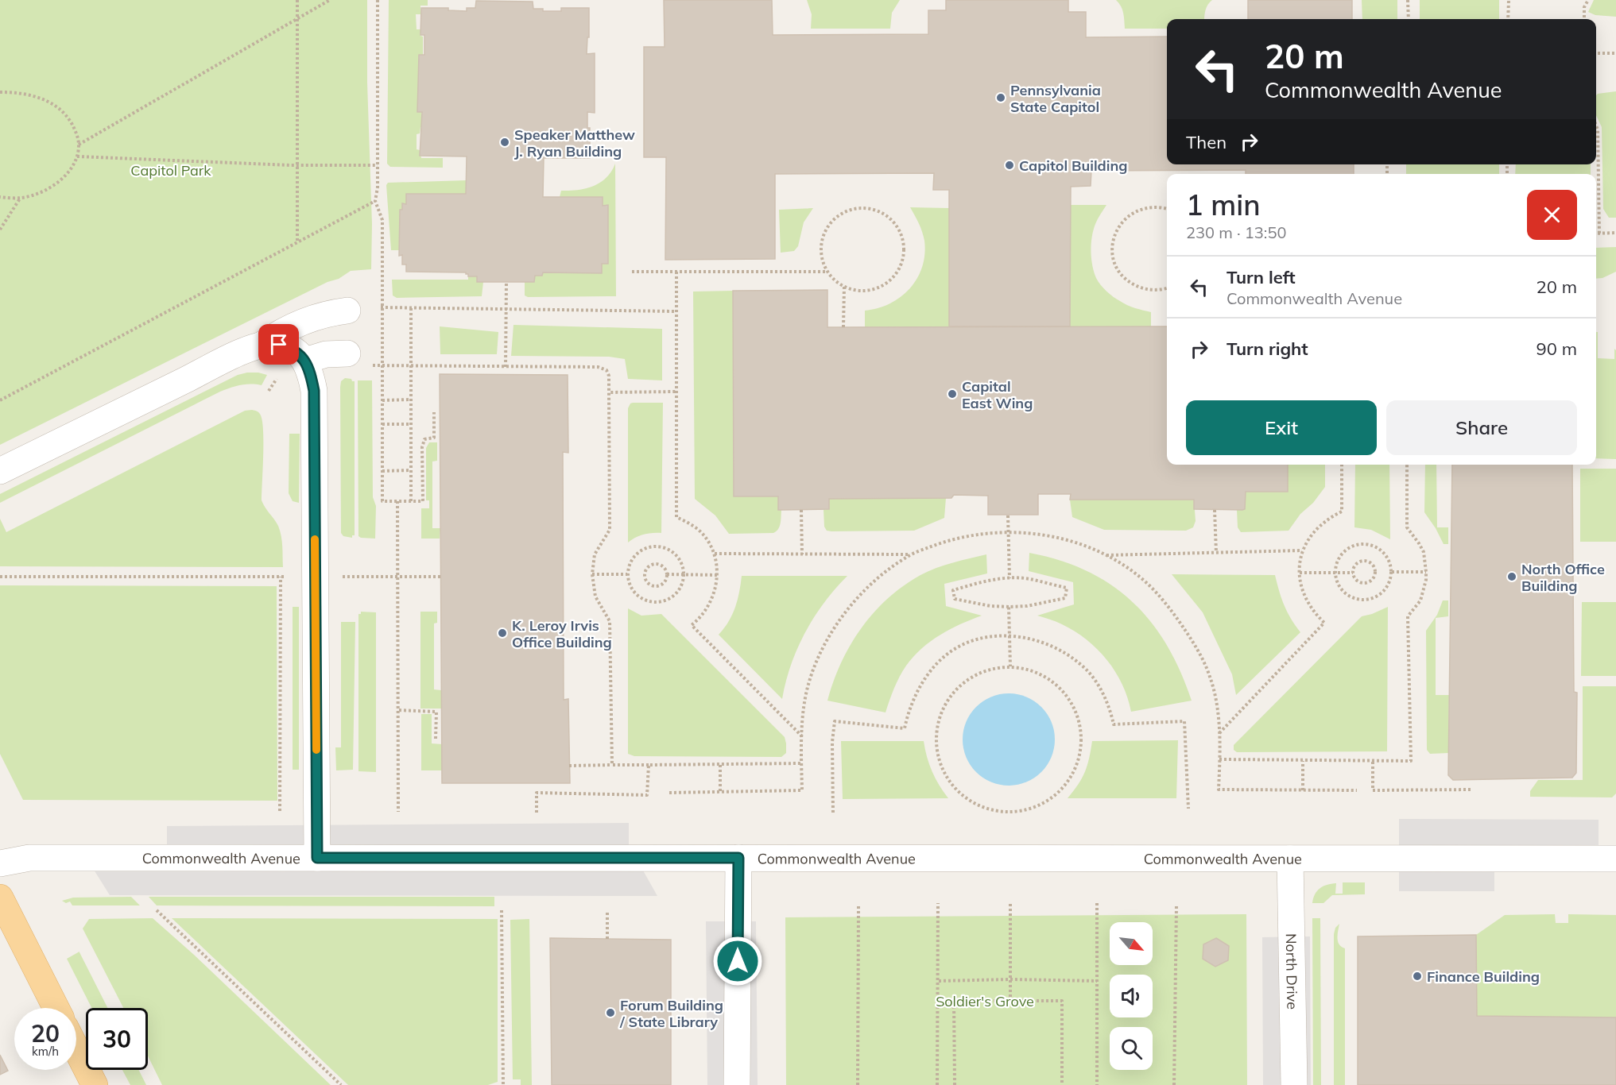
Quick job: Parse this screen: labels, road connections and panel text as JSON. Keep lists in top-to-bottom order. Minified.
{"streets":{"street":["Commonwealth Avenue","North Drive"]},"crossings":[["Commonwealth Avenue","North Drive"]],"parks":["Capitol Park","Soldier's Grove"],"places":["Pennsylvania State Capitol","Speaker Matthew J. Ryan Building","Capitol Building","Capital East Wing","North Office Building","K. Leroy Irvis Office Building","Finance Building","Forum Building / State Library"],"north":"bottom right","page":{"turn":["20 m","Commonwealth Avenue"],"then":"Then","heading":["1 min","230 m · 13:50"],"list":[{"name":"Turn left","note":"Commonwealth Avenue","value":"20 m"},{"name":"Turn right","value":"90 m"}],"buttons":["Exit","Share"],"speed":"20 km/h","limit":"30"}}
